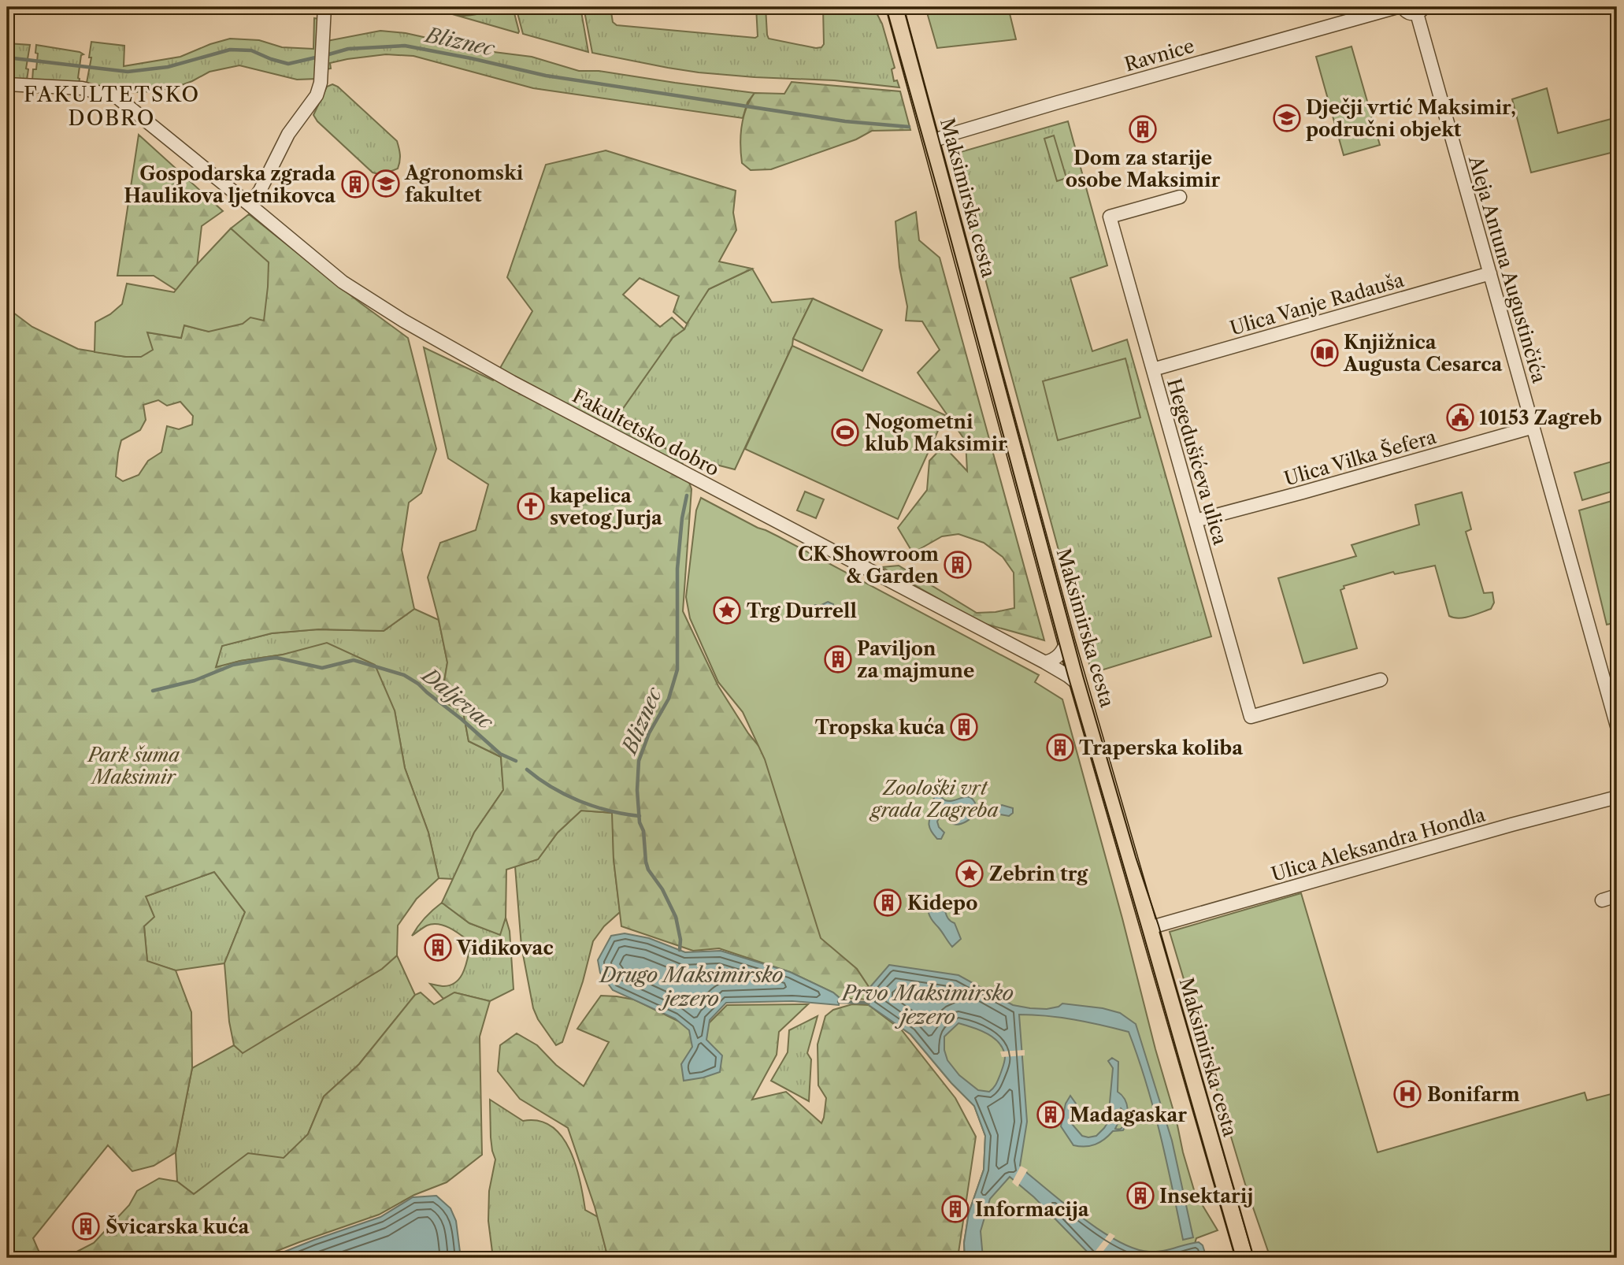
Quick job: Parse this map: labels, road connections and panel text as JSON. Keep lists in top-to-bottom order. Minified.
{"streets":{"main road":["Maksimirska cesta"],"street":["Ravnice","Aleja Antuna Augustinčića","Ulica Vanje Radauša","Fakultetsko dobro","Ulica Vilka Šefera","Hegedušićeva ulica","Ulica Aleksandra Hondla"]},"crossings":[["Ravnice","Maksimirska cesta"],["Maksimirska cesta","Fakultetsko dobro"],["Maksimirska cesta","Ulica Aleksandra Hondla"],["Aleja Antuna Augustinčića","Ulica Vanje Radauša"],["Aleja Antuna Augustinčića","Ulica Vilka Šefera"],["Ulica Vanje Radauša","Hegedušićeva ulica"],["Ulica Vilka Šefera","Hegedušićeva ulica"]],"districts":["FAKULTETSKO DOBRO"],"water":["Bliznec","Daljevac","Drugo Maksimirsko jezero","Prvo Maksimirsko jezero"],"parks":["Park šuma Maksimir","Zoološki vrt grada Zagreba"],"places":{"school or university":["Dječji vrtić Maksimir, područni objekt","Agronomski fakultet"],"building":["Dom za starije osobe Maksimir","Gospodarska zgrada Haulikova ljetnikovca","CK Showroom & Garden","Paviljon za majmune","Tropska kuća","Traperska koliba","Kidepo","Vidikovac","Madagaskar","Insektarij","Informacija","Švicarska kuća"],"library":["Knjižnica Augusta Cesarca"],"public building":["10153 Zagreb"],"sports":["Nogometni klub Maksimir"],"church":["kapelica svetog Jurja"],"place":["Trg Durrell","Zebrin trg"],"hospital":["Bonifarm"]}}
